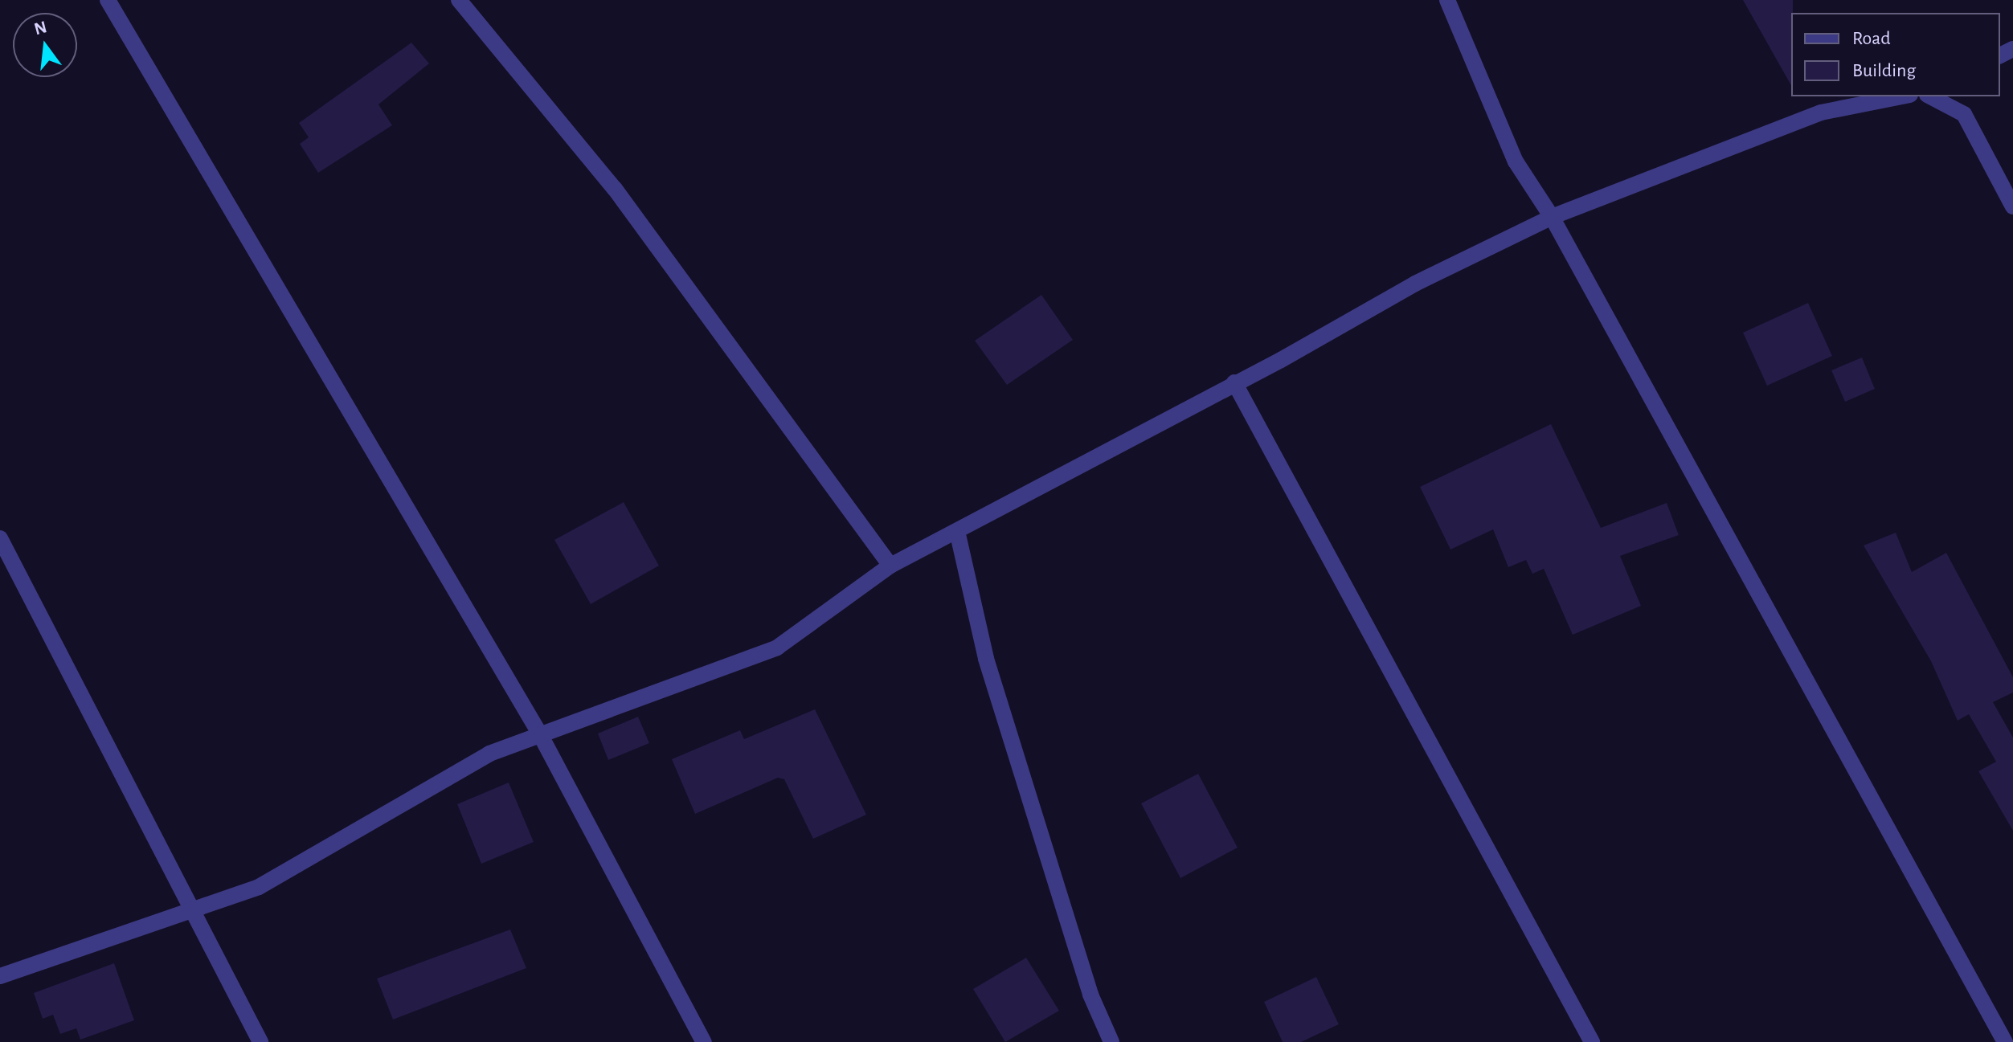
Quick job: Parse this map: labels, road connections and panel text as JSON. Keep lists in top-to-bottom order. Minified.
{"legend":["Road","Building"],"north":"top"}
